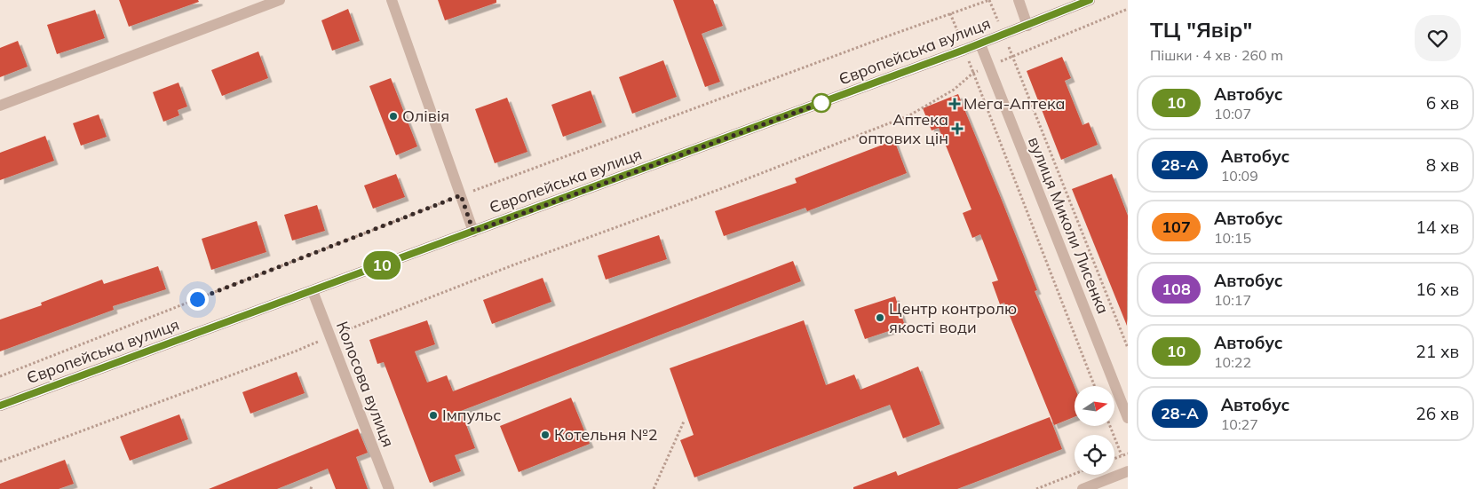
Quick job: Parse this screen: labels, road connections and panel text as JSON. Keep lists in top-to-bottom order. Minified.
{"streets":{"street":["Європейська вулиця","вулиця Миколи Лисенка","Колосова вулиця"]},"crossings":[["Європейська вулиця","вулиця Миколи Лисенка"],["Європейська вулиця","Колосова вулиця"]],"places":{"health":["Мега-Аптека","Аптека оптових цін"],"other":["Олівія","Центр контролю якості води","Імпульс","Котельня №2"]},"lines":["bus line 10"],"north":"right","page":{"on_map":"10","heading":["ТЦ \"Явір\"","Пішки · 4 хв · 260 m"],"list":[{"mark":"10","name":"Автобус","note":"10:07","value":"6 хв"},{"mark":"28-А","name":"Автобус","note":"10:09","value":"8 хв"},{"mark":"107","name":"Автобус","note":"10:15","value":"14 хв"},{"mark":"108","name":"Автобус","note":"10:17","value":"16 хв"},{"mark":"10","name":"Автобус","note":"10:22","value":"21 хв"},{"mark":"28-А","name":"Автобус","note":"10:27","value":"26 хв"}]}}
